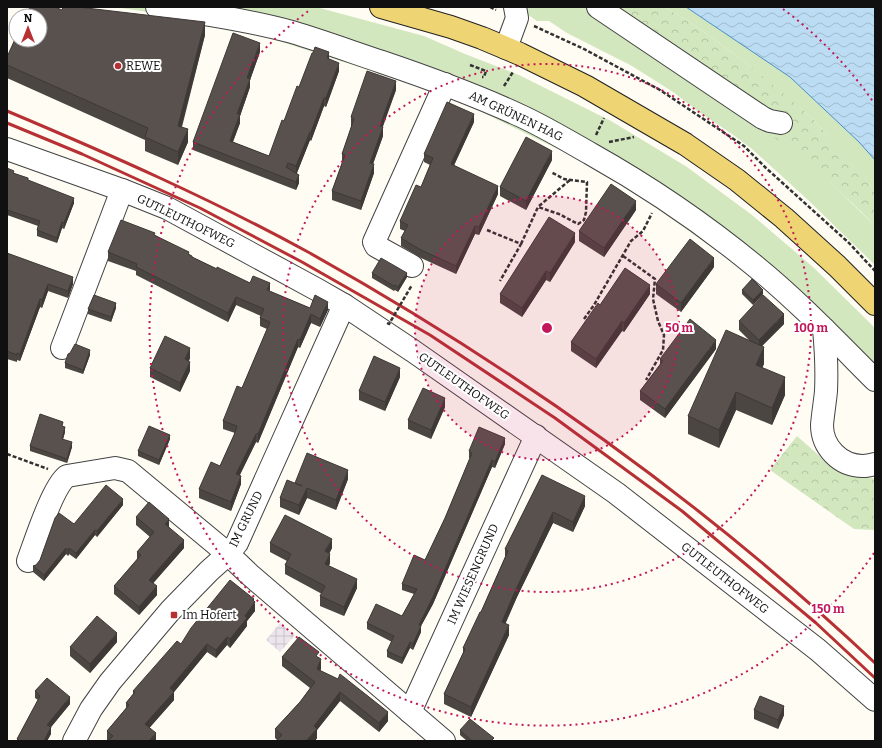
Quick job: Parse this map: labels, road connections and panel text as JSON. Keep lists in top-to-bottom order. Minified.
{"streets":{"street":["AM GRÜNEN HAG","GUTLEUTHOFWEG","IM GRUND","IM WIESENGRUND"]},"crossings":[["GUTLEUTHOFWEG","IM GRUND"],["GUTLEUTHOFWEG","IM WIESENGRUND"]],"places":{"other":["REWE"],"transit":["Im Hofert"]},"north":"top","rings":["50 m","100 m","150 m"]}
